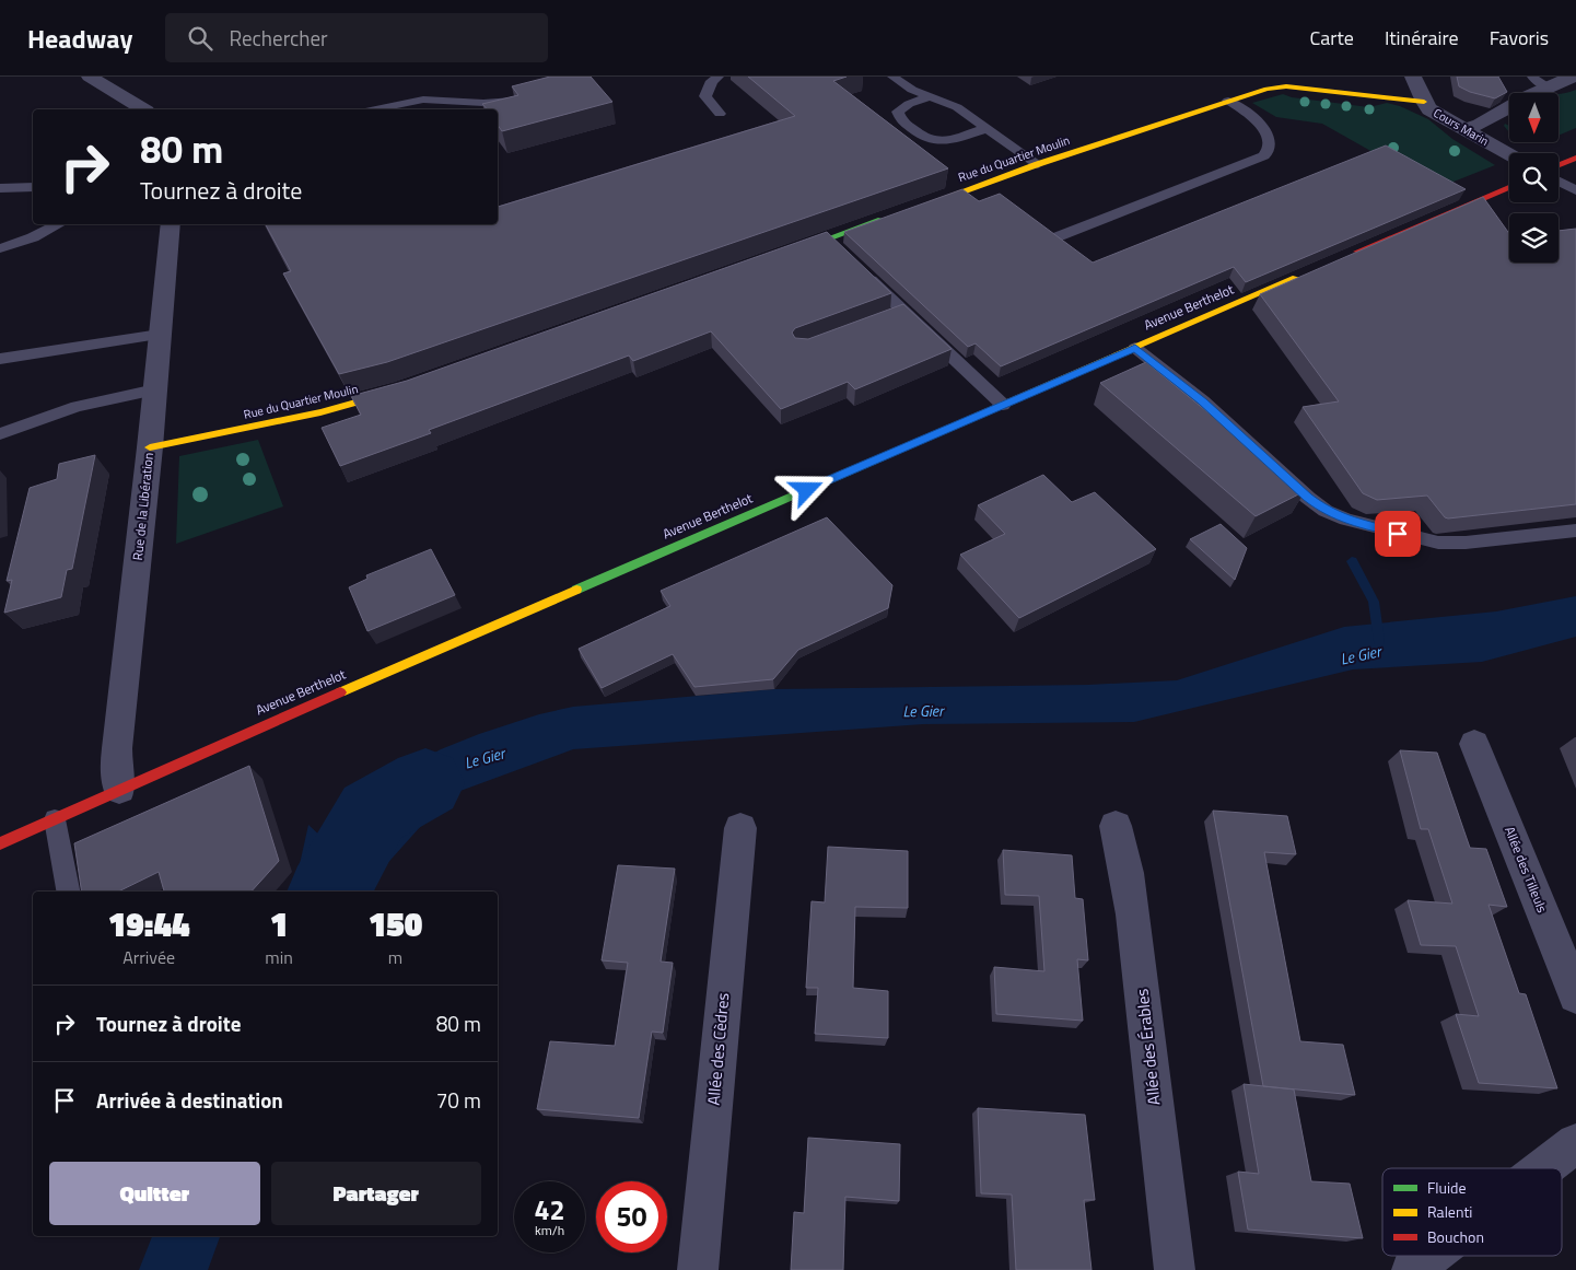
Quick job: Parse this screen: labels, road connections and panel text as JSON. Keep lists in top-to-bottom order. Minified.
{"streets":{"main road":["Rue du Quartier Moulin","Avenue Berthelot"],"street":["Cours Marin","Rue de la Libération","Allée des Tilleuls","Allée des Érables","Allée des Cèdres"]},"crossings":[["Cours Marin","Rue du Quartier Moulin"],["Rue du Quartier Moulin","Rue de la Libération"],["Avenue Berthelot","Rue de la Libération"]],"water":["Le Gier"],"legend":["Fluide","Ralenti","Bouchon"],"north":"bottom","page":{"header":"Headway","search":"Rechercher","nav":["Carte","Itinéraire","Favoris"],"turn":["80 m","Tournez à droite"],"eta":["19:44","Arrivée","1","min","150","m"],"list":[{"name":"Tournez à droite","value":"80 m"},{"name":"Arrivée à destination","value":"70 m"}],"buttons":["Quitter","Partager"],"speed":"42 km/h","limit":"50"}}
